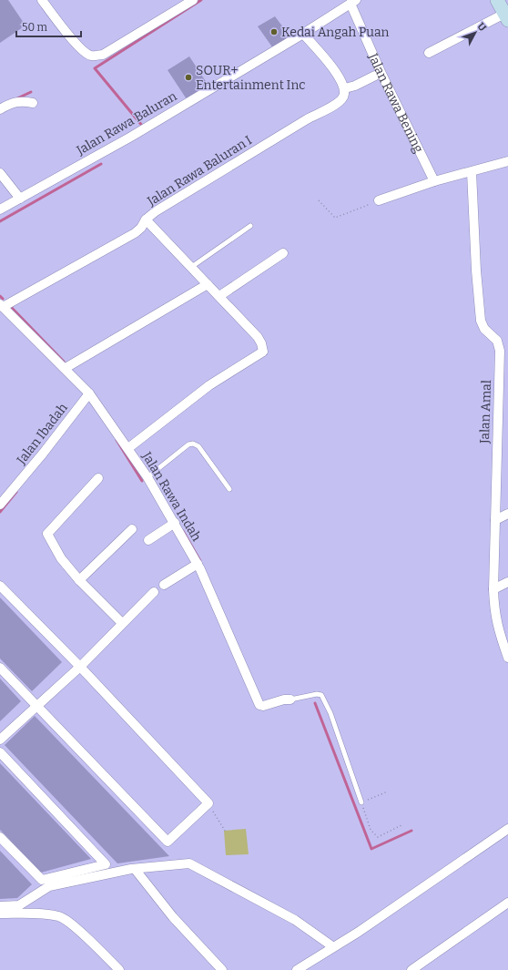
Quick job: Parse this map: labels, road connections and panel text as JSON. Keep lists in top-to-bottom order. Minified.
{"streets":{"street":["Jalan Rawa Bening","Jalan Rawa Baluran","Jalan Rawa Baluran I","Jalan Amal","Jalan Ibadah","Jalan Rawa Indah"]},"crossings":[["Jalan Rawa Bening","Jalan Rawa Baluran"],["Jalan Rawa Baluran I","Jalan Rawa Indah"],["Jalan Ibadah","Jalan Rawa Indah"]],"places":["Kedai Angah Puan","SOUR+ Entertainment Inc"],"scale_bar":"50 m","north":"top right"}
